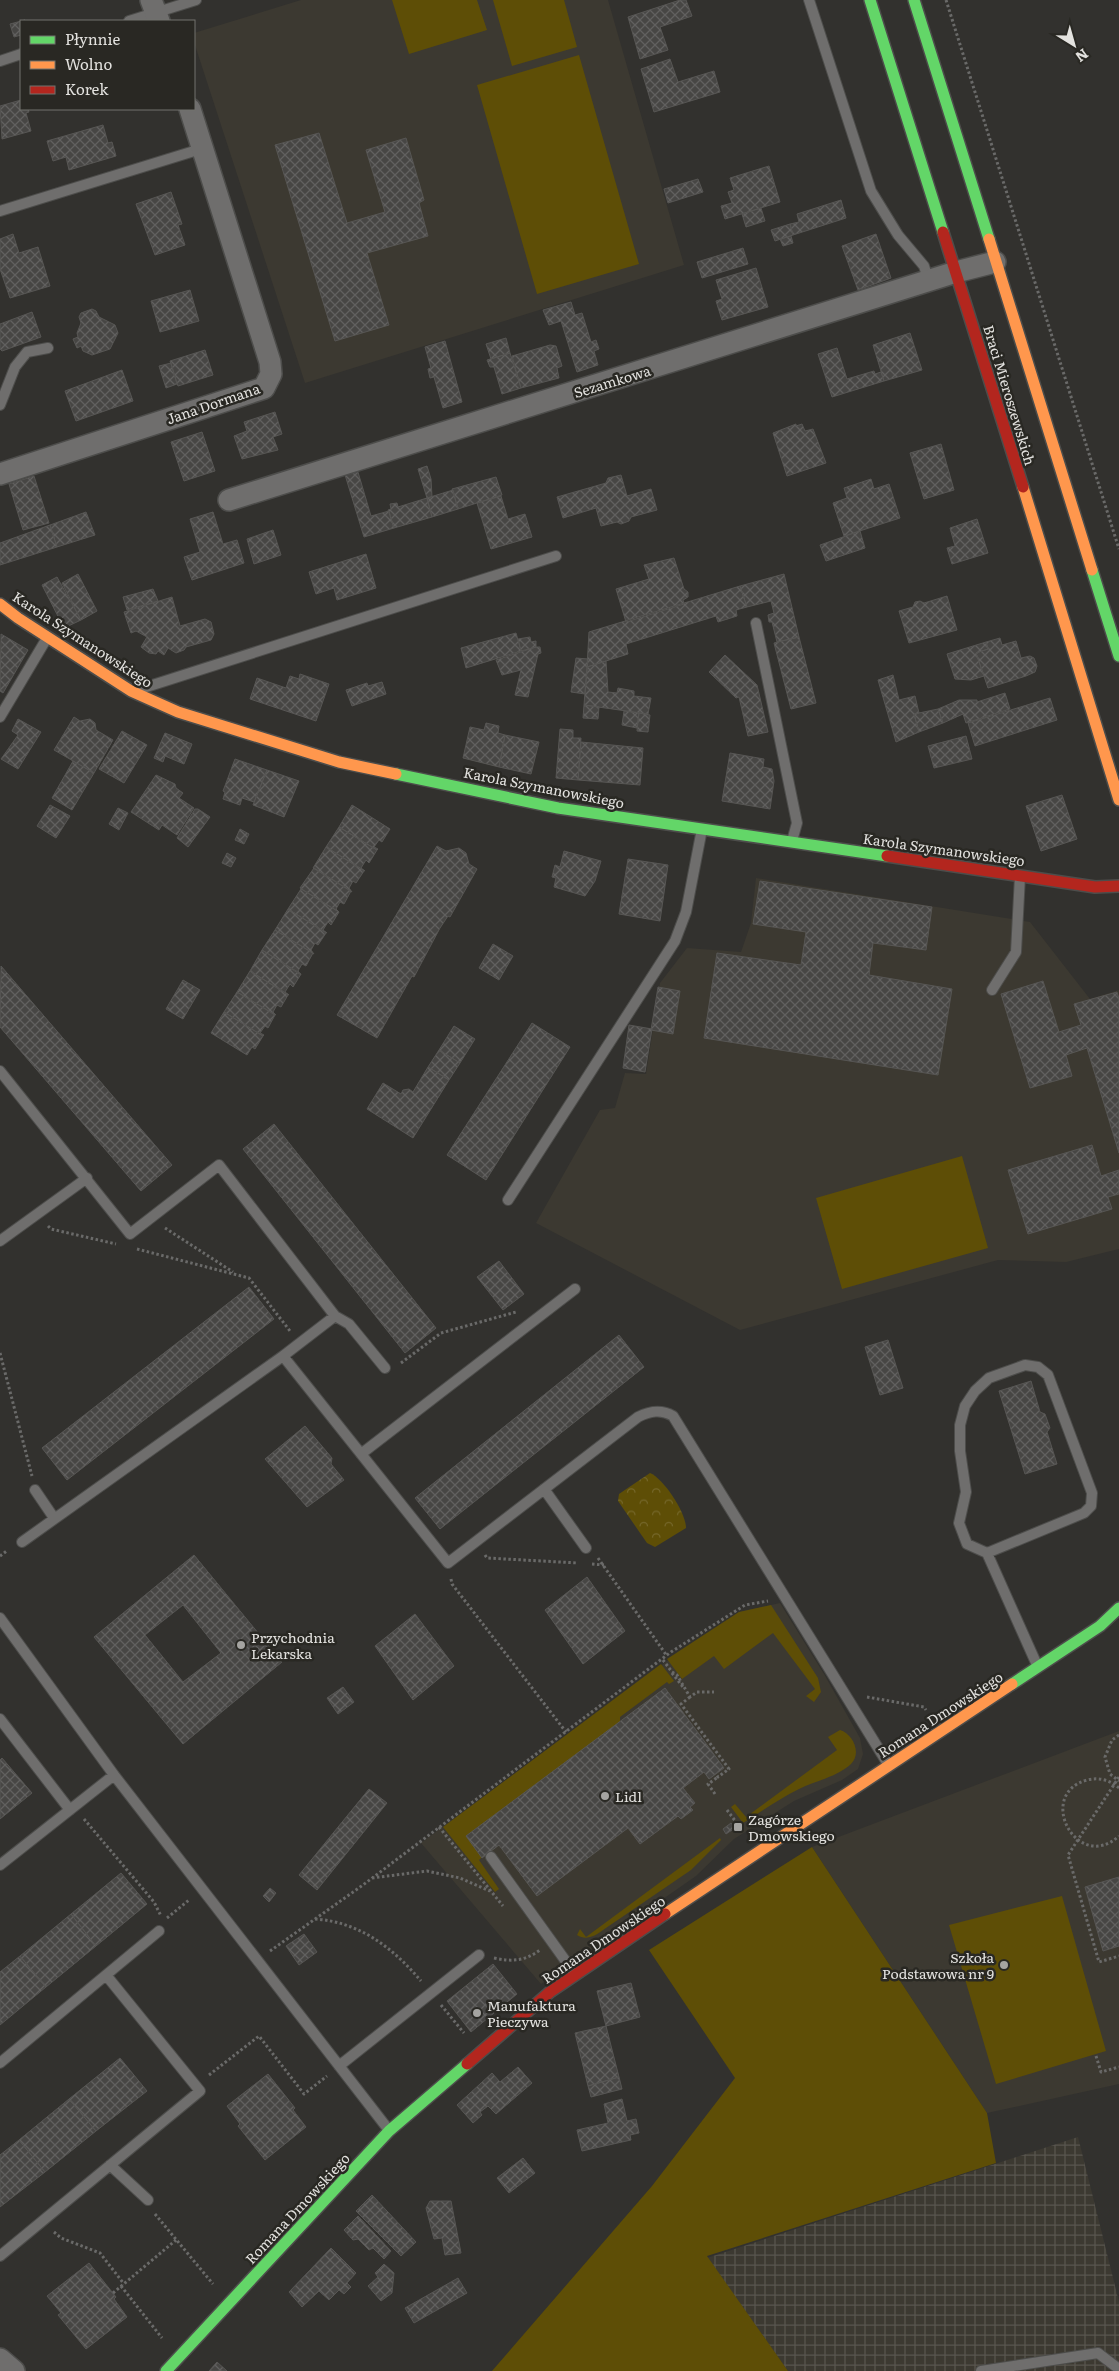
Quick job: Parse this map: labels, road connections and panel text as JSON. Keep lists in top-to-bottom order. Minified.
{"streets":{"street":["Sezamkowa","Braci Mieroszewskich","Jana Dormana","Karola Szymanowskiego","Romana Dmowskiego"]},"crossings":[["Sezamkowa","Braci Mieroszewskich"]],"places":{"other":["Przychodnia Lekarska","Lidl","Szkoła Podstawowa nr 9","Manufaktura Pieczywa"],"transit":["Zagórze Dmowskiego"]},"legend":["Płynnie","Wolno","Korek"],"north":"bottom right"}
